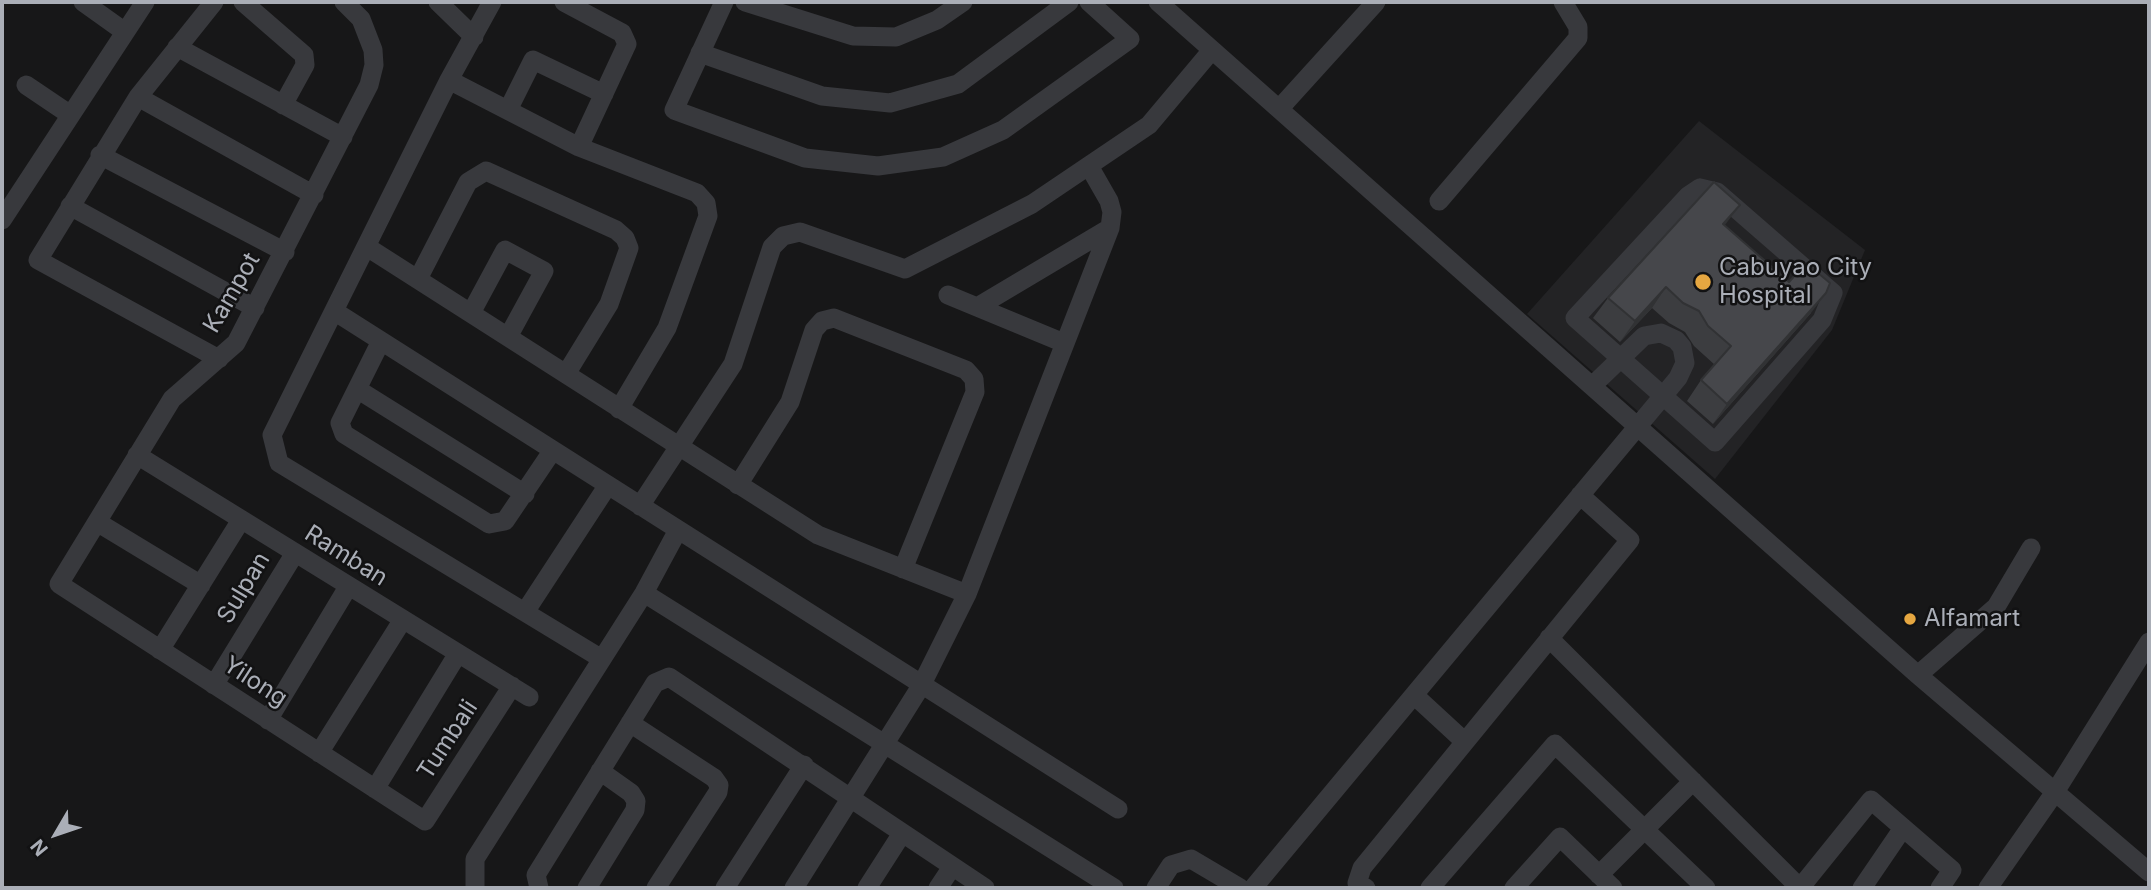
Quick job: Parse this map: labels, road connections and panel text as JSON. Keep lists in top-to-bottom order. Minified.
{"streets":{"street":["Kampot","Ramban","Sulpan","Yilong","Tumbali"]},"crossings":[["Kampot","Ramban"],["Kampot","Yilong"],["Ramban","Sulpan"],["Ramban","Tumbali"],["Sulpan","Yilong"],["Yilong","Tumbali"]],"places":["Cabuyao City Hospital","Alfamart"],"north":"bottom left"}
